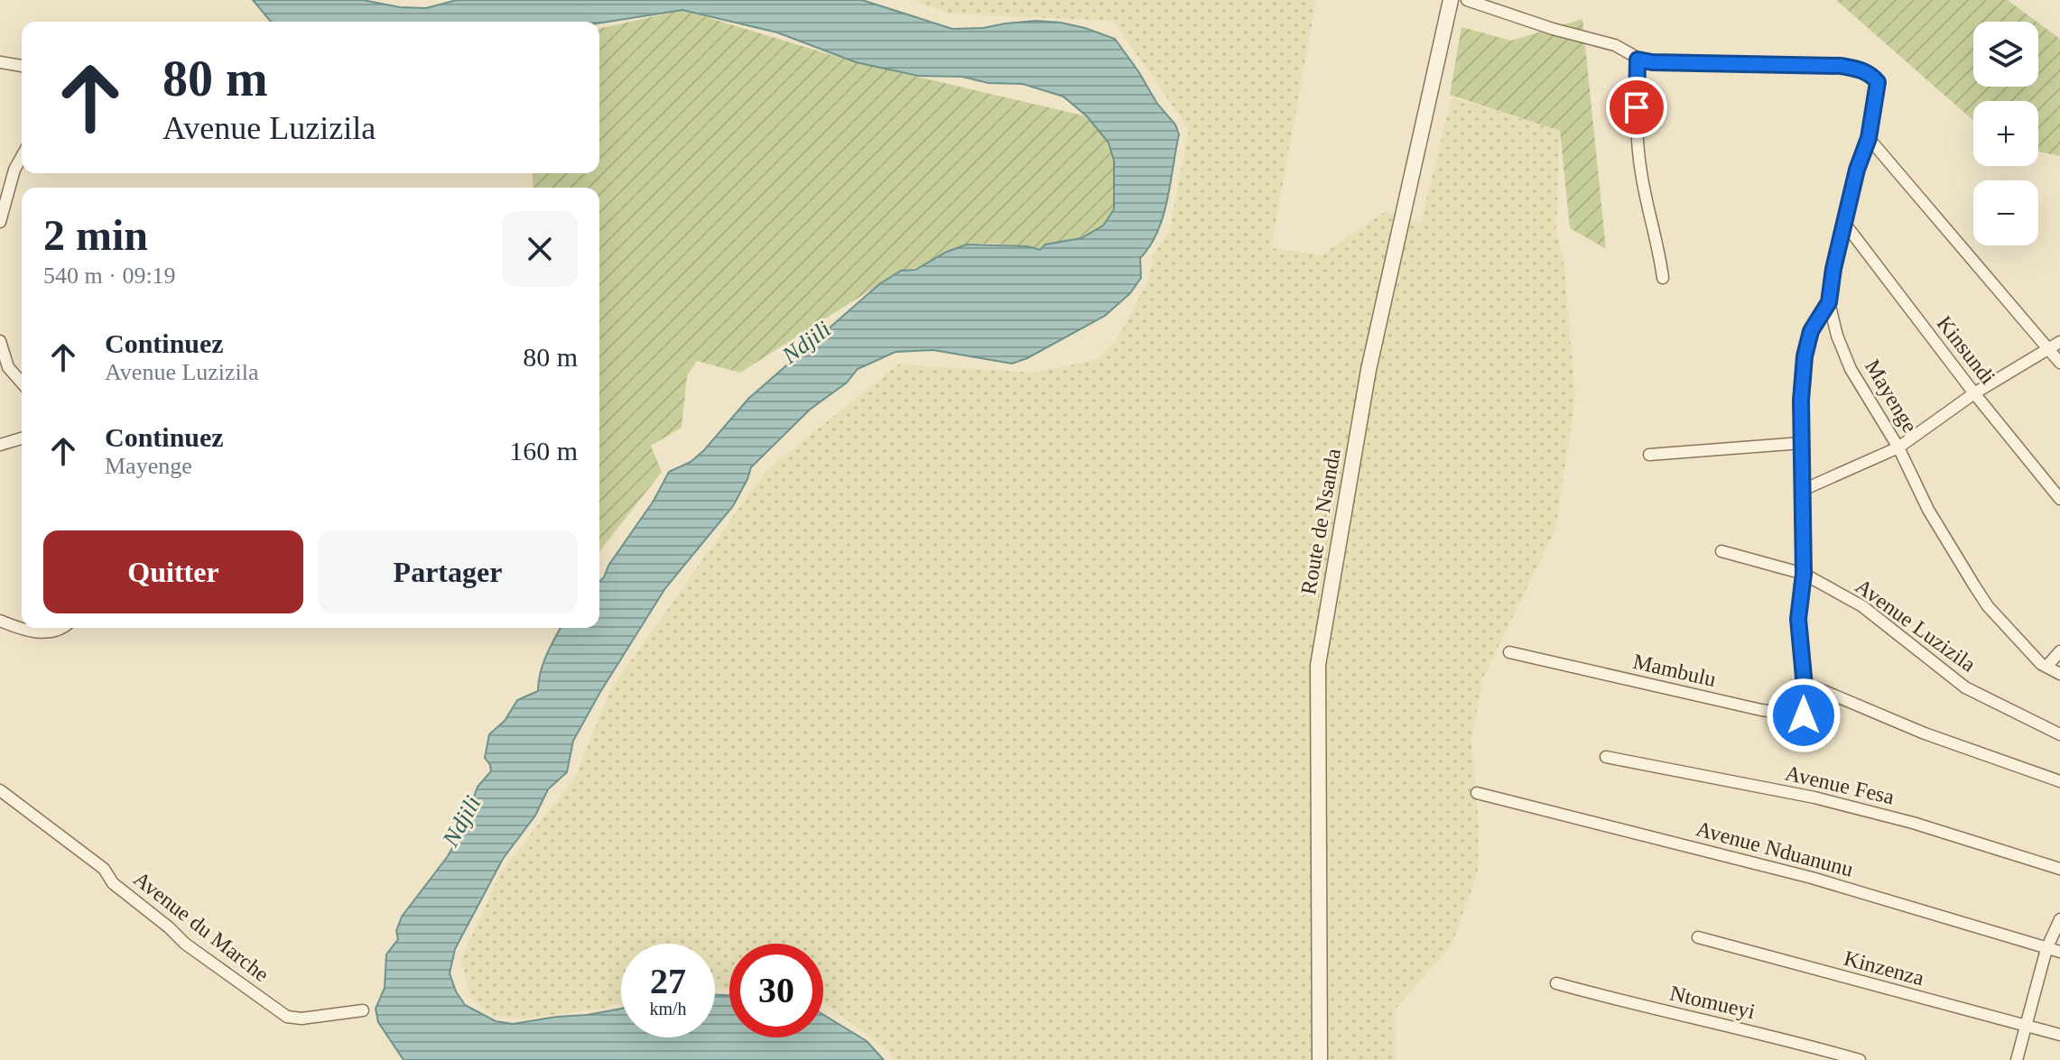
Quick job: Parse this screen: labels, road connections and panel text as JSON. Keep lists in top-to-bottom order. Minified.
{"streets":{"street":["Kinsundi","Mayenge","Route de Nsanda","Avenue Luzizila","Mambulu","Avenue Fesa","Avenue Nduanunu","Avenue du Marche","Kinzenza","Ntomueyi"]},"crossings":[["Kinsundi","Mayenge"],["Avenue Luzizila","Mambulu"]],"water":["Ndjili"],"page":{"map_buttons":["+","−"],"turn":["80 m","Avenue Luzizila"],"heading":["2 min","540 m · 09:19"],"list":[{"name":"Continuez","note":"Avenue Luzizila","value":"80 m"},{"name":"Continuez","note":"Mayenge","value":"160 m"}],"buttons":["Quitter","Partager"],"speed":"27 km/h","limit":"30"}}
